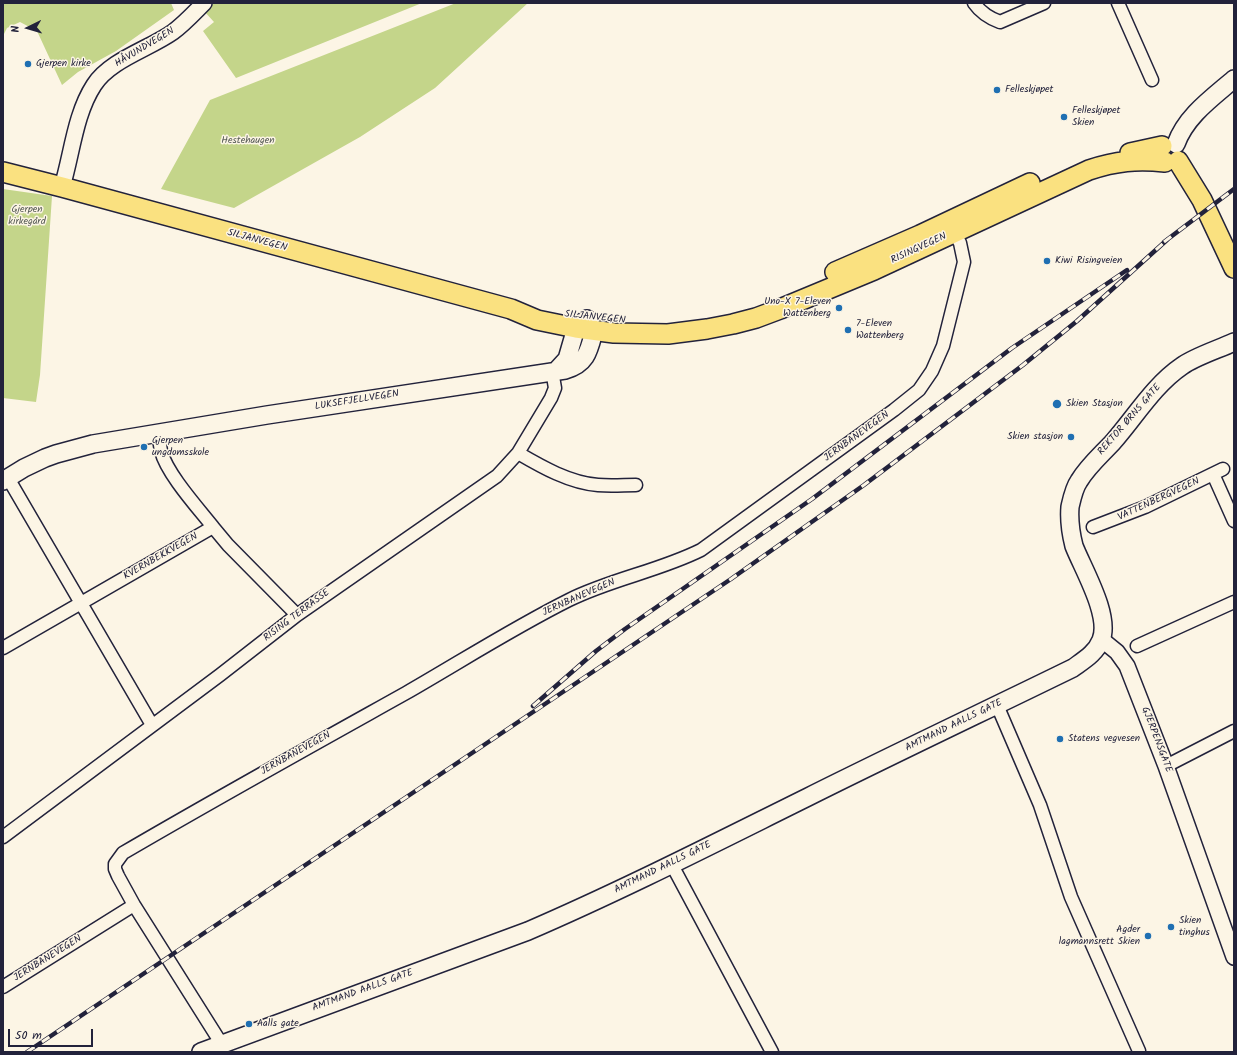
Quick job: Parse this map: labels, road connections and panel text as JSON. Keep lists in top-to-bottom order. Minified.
{"streets":{"main road":["SILJANVEGEN","RISINGVEGEN","LUKSEFJELLVEGEN","REKTOR ØRNS GATE","AMTMAND AALLS GATE"],"street":["HÅVUNDVEGEN","JERNBANEVEGEN","VATTENBERGVEGEN","KVERNBEKKVEGEN","RISING TERRASSE","GJERPENSGATE"]},"crossings":[["HÅVUNDVEGEN","SILJANVEGEN"],["SILJANVEGEN","RISINGVEGEN"],["RISINGVEGEN","JERNBANEVEGEN"],["LUKSEFJELLVEGEN","RISING TERRASSE"],["REKTOR ØRNS GATE","AMTMAND AALLS GATE"],["REKTOR ØRNS GATE","GJERPENSGATE"],["JERNBANEVEGEN","AMTMAND AALLS GATE"],["AMTMAND AALLS GATE","GJERPENSGATE"]],"parks":["Hestehaugen","Gjerpen kirkegård"],"places":["Gjerpen kirke","Felleskjøpet","Felleskjøpet Skien","Kiwi Risingveien","Uno-X 7-Eleven Wattenberg","7-Eleven Wattenberg","Skien Stasjon","Skien stasjon","Gjerpen ungdomsskole","Statens vegvesen","Skien tinghus","Agder lagmannsrett Skien","Aalls gate"],"scale_bar":"50 m","north":"left"}
